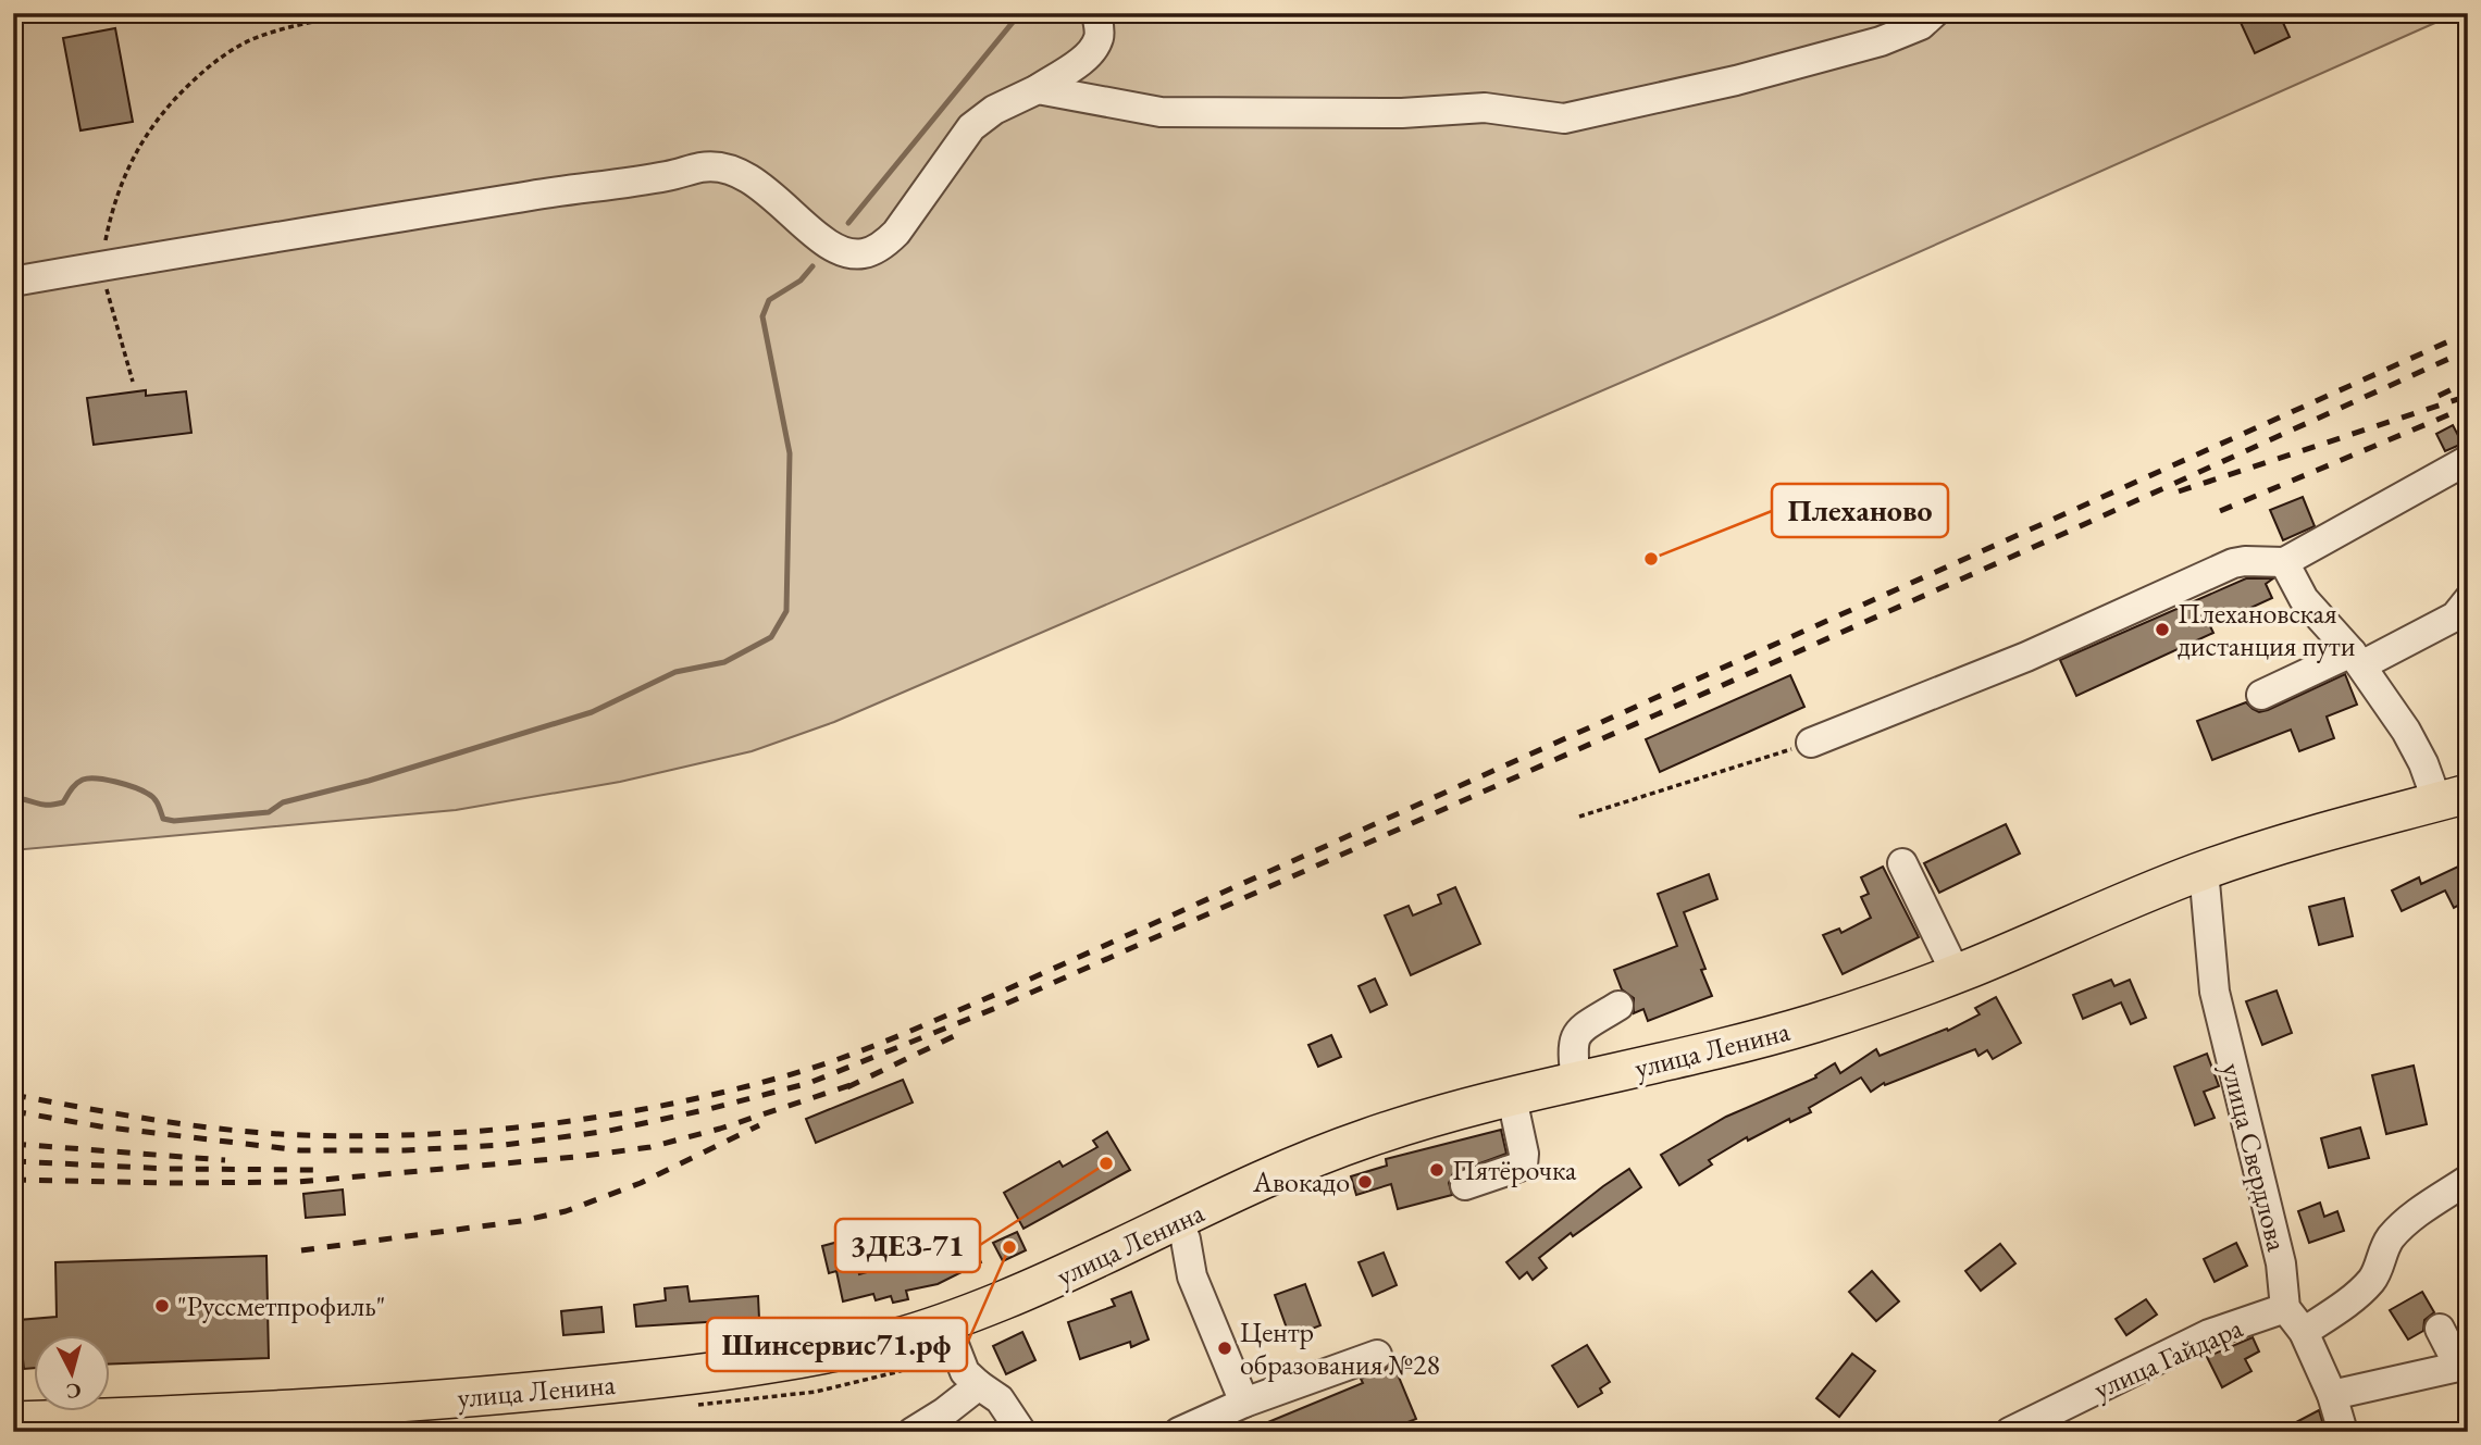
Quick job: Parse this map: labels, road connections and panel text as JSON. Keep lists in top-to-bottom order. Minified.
{"streets":{"main road":["улица Ленина"],"street":["улица Свердлова","улица Гайдара"]},"crossings":[["улица Ленина","улица Свердлова"],["улица Свердлова","улица Гайдара"]],"places":["Плеханово","Плехановская дистанция пути","3ДЕЗ-71","Пятёрочка","Авокадо","Шинсервис71.рф","\"Руссметпрофиль\"","Центр образования №28"],"north":"bottom"}
